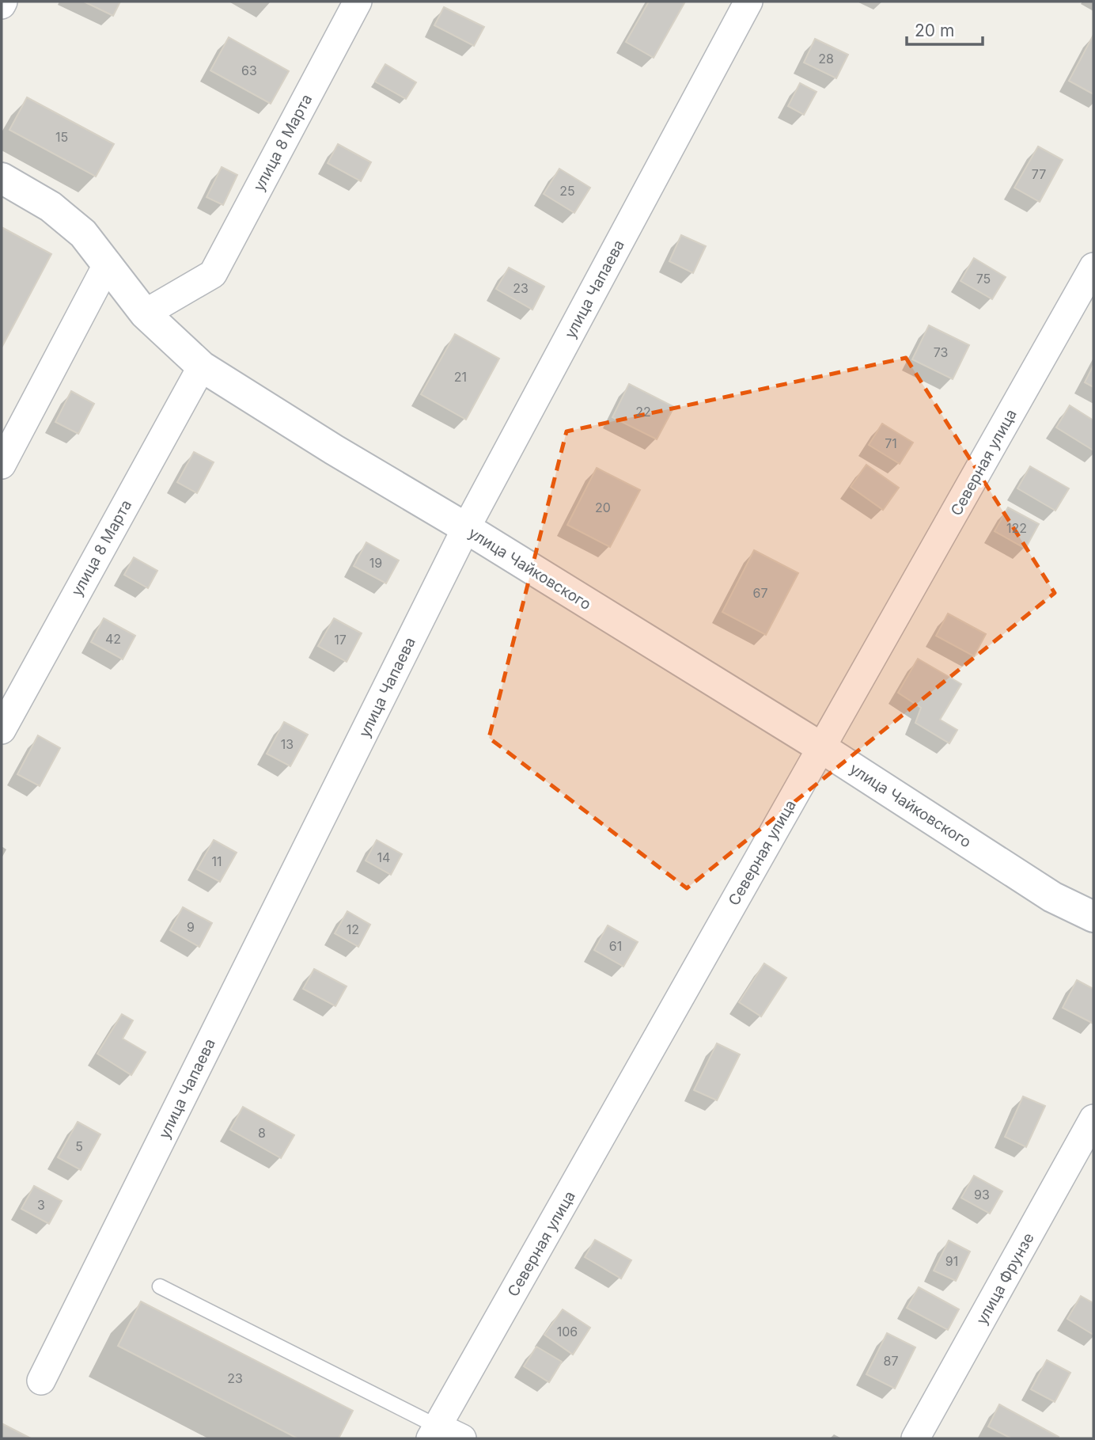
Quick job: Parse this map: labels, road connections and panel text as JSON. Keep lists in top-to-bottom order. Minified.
{"streets":{"street":["улица 8 Марта","улица Чапаева","Северная улица","улица Чайковского","улица Фрунзе"]},"crossings":[["улица 8 Марта","улица Чайковского"],["улица Чапаева","улица Чайковского"],["Северная улица","улица Чайковского"]],"house_numbers":["28","63","15","77","25","75","23","73","21","22","71","20","122","19","67","42","17","13","14","11","9","12","61","8","5","93","3","91","106","87","23"],"scale_bar":"20 m"}
